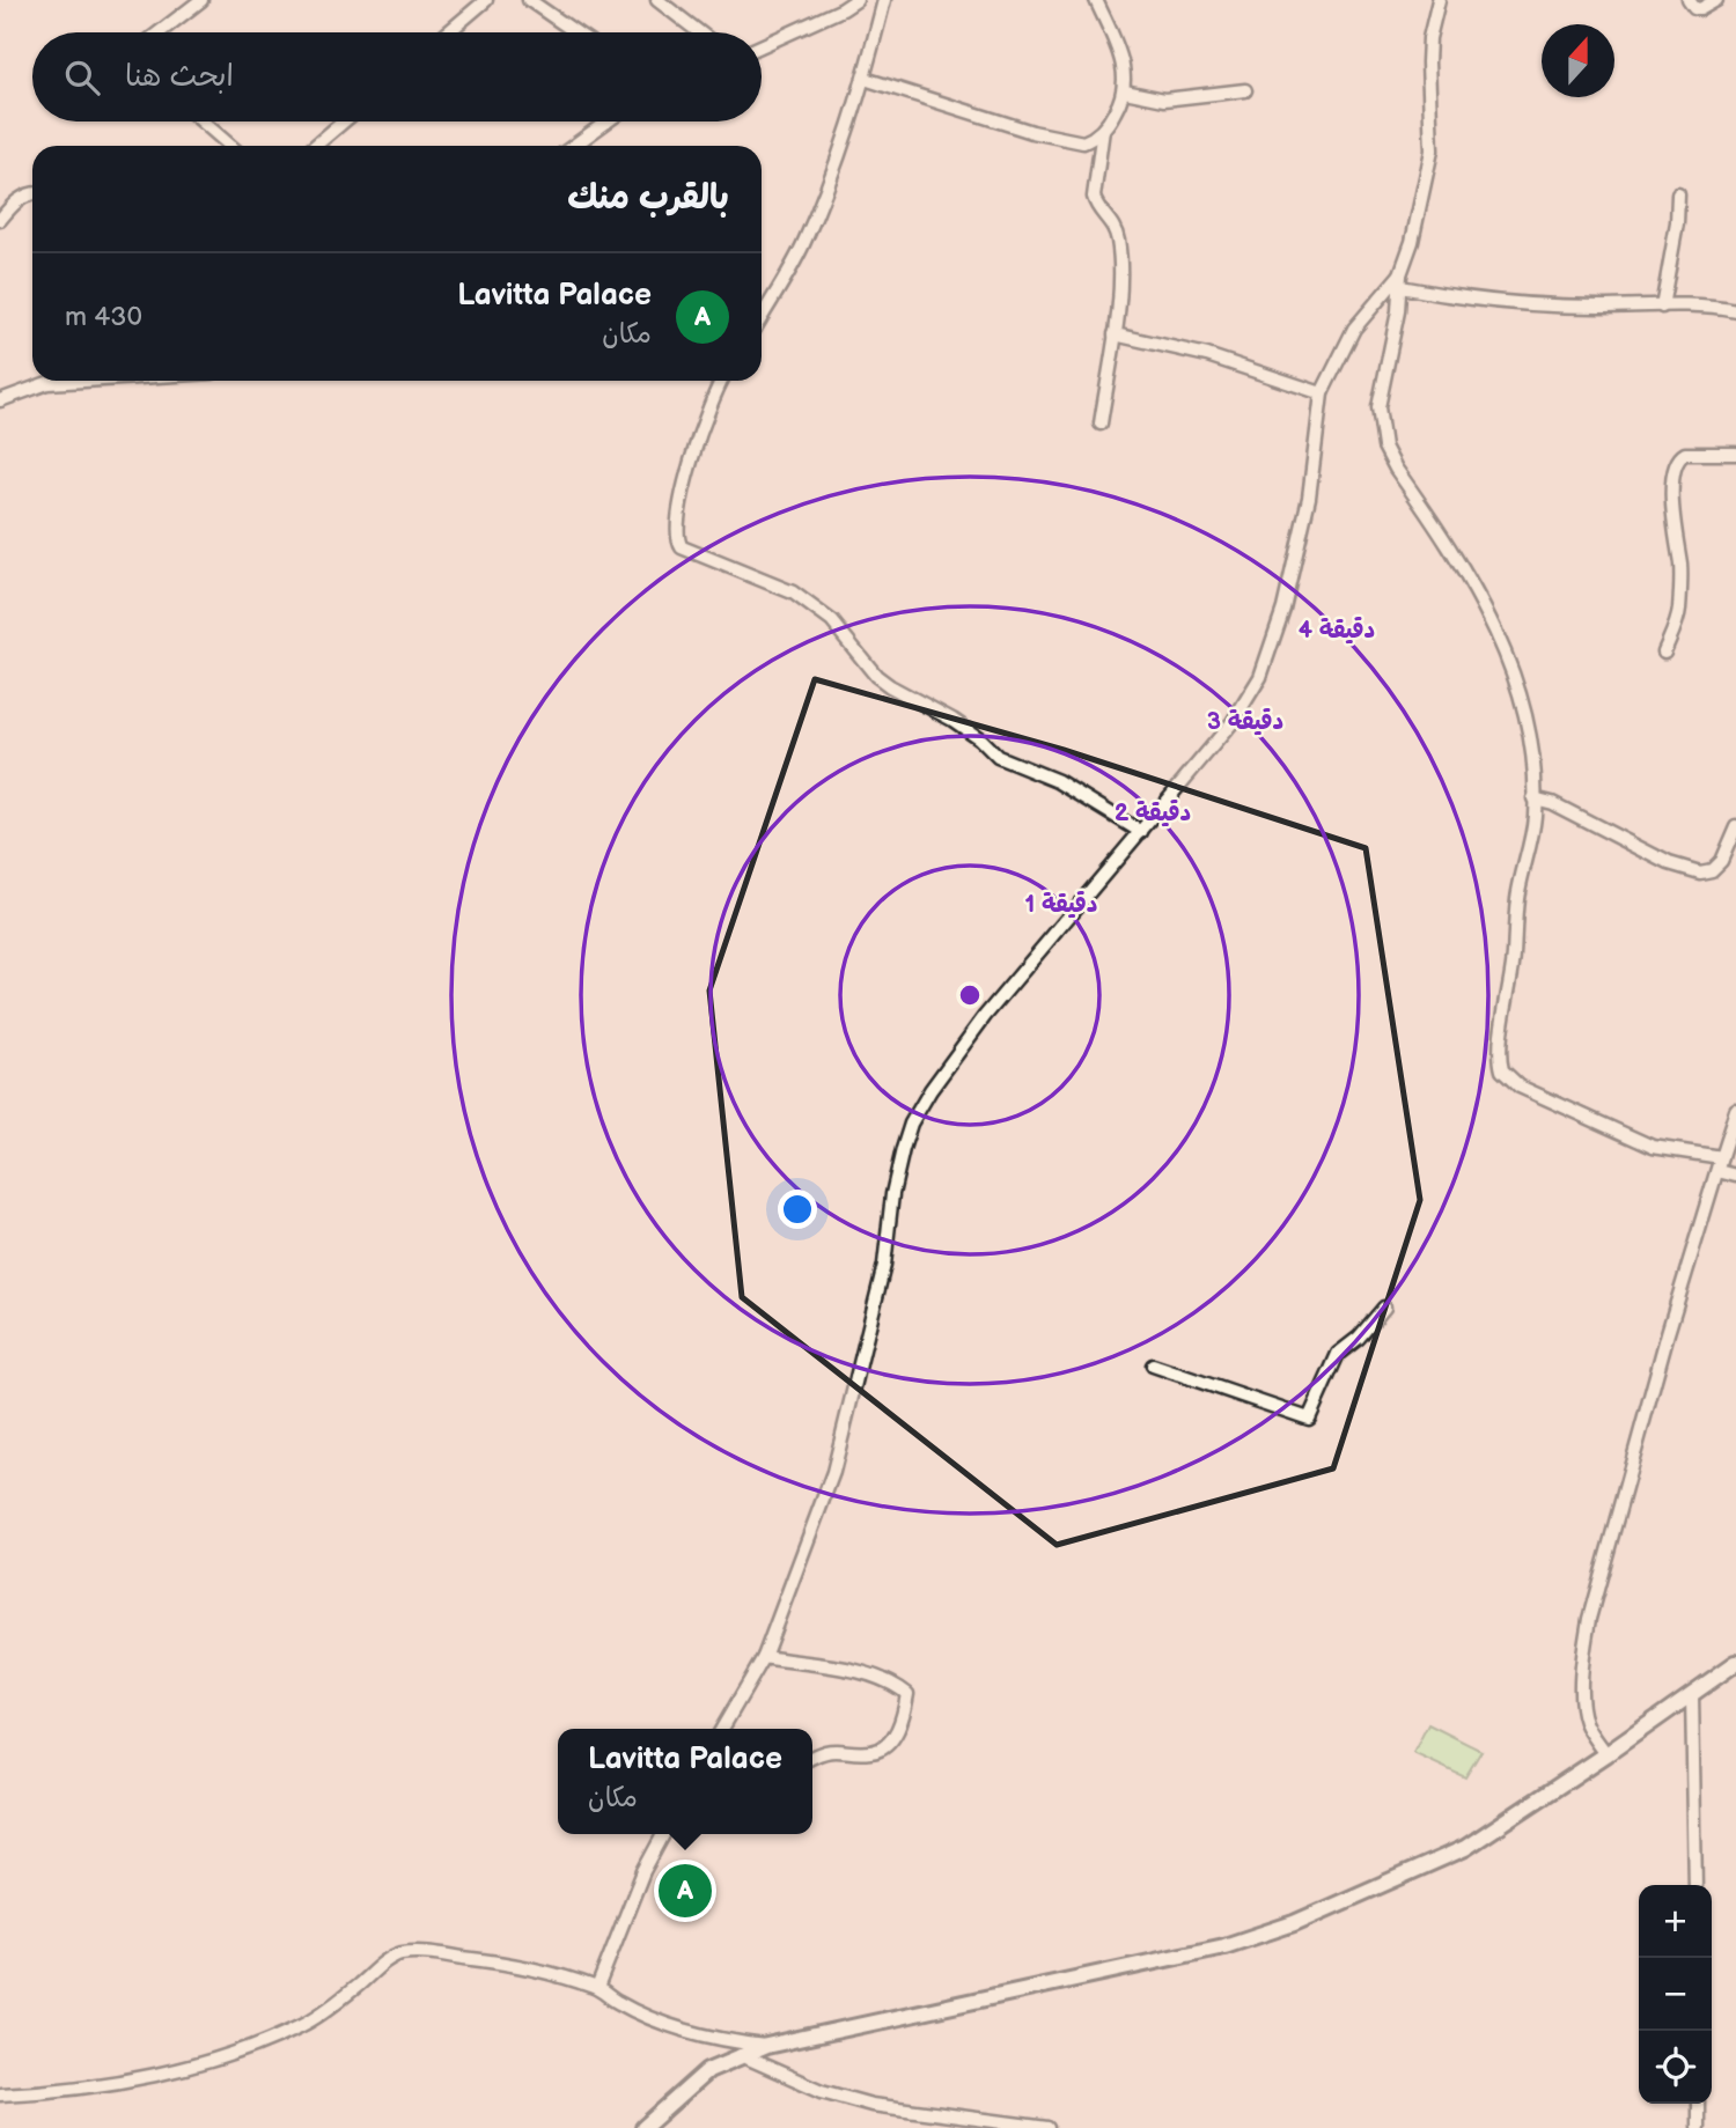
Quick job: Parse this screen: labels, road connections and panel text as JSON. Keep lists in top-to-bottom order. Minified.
{"north":"top","page":{"search":"ابحث هنا","heading":"بالقرب منك","list":[{"mark":"A","name":"Lavitta Palace","note":"مكان","value":"430 m"}],"popup":["Lavitta Palace","مكان"],"pins":"A","map_buttons":["+","−"]},"rings":["4 دقيقة","3 دقيقة","2 دقيقة","1 دقيقة"]}
